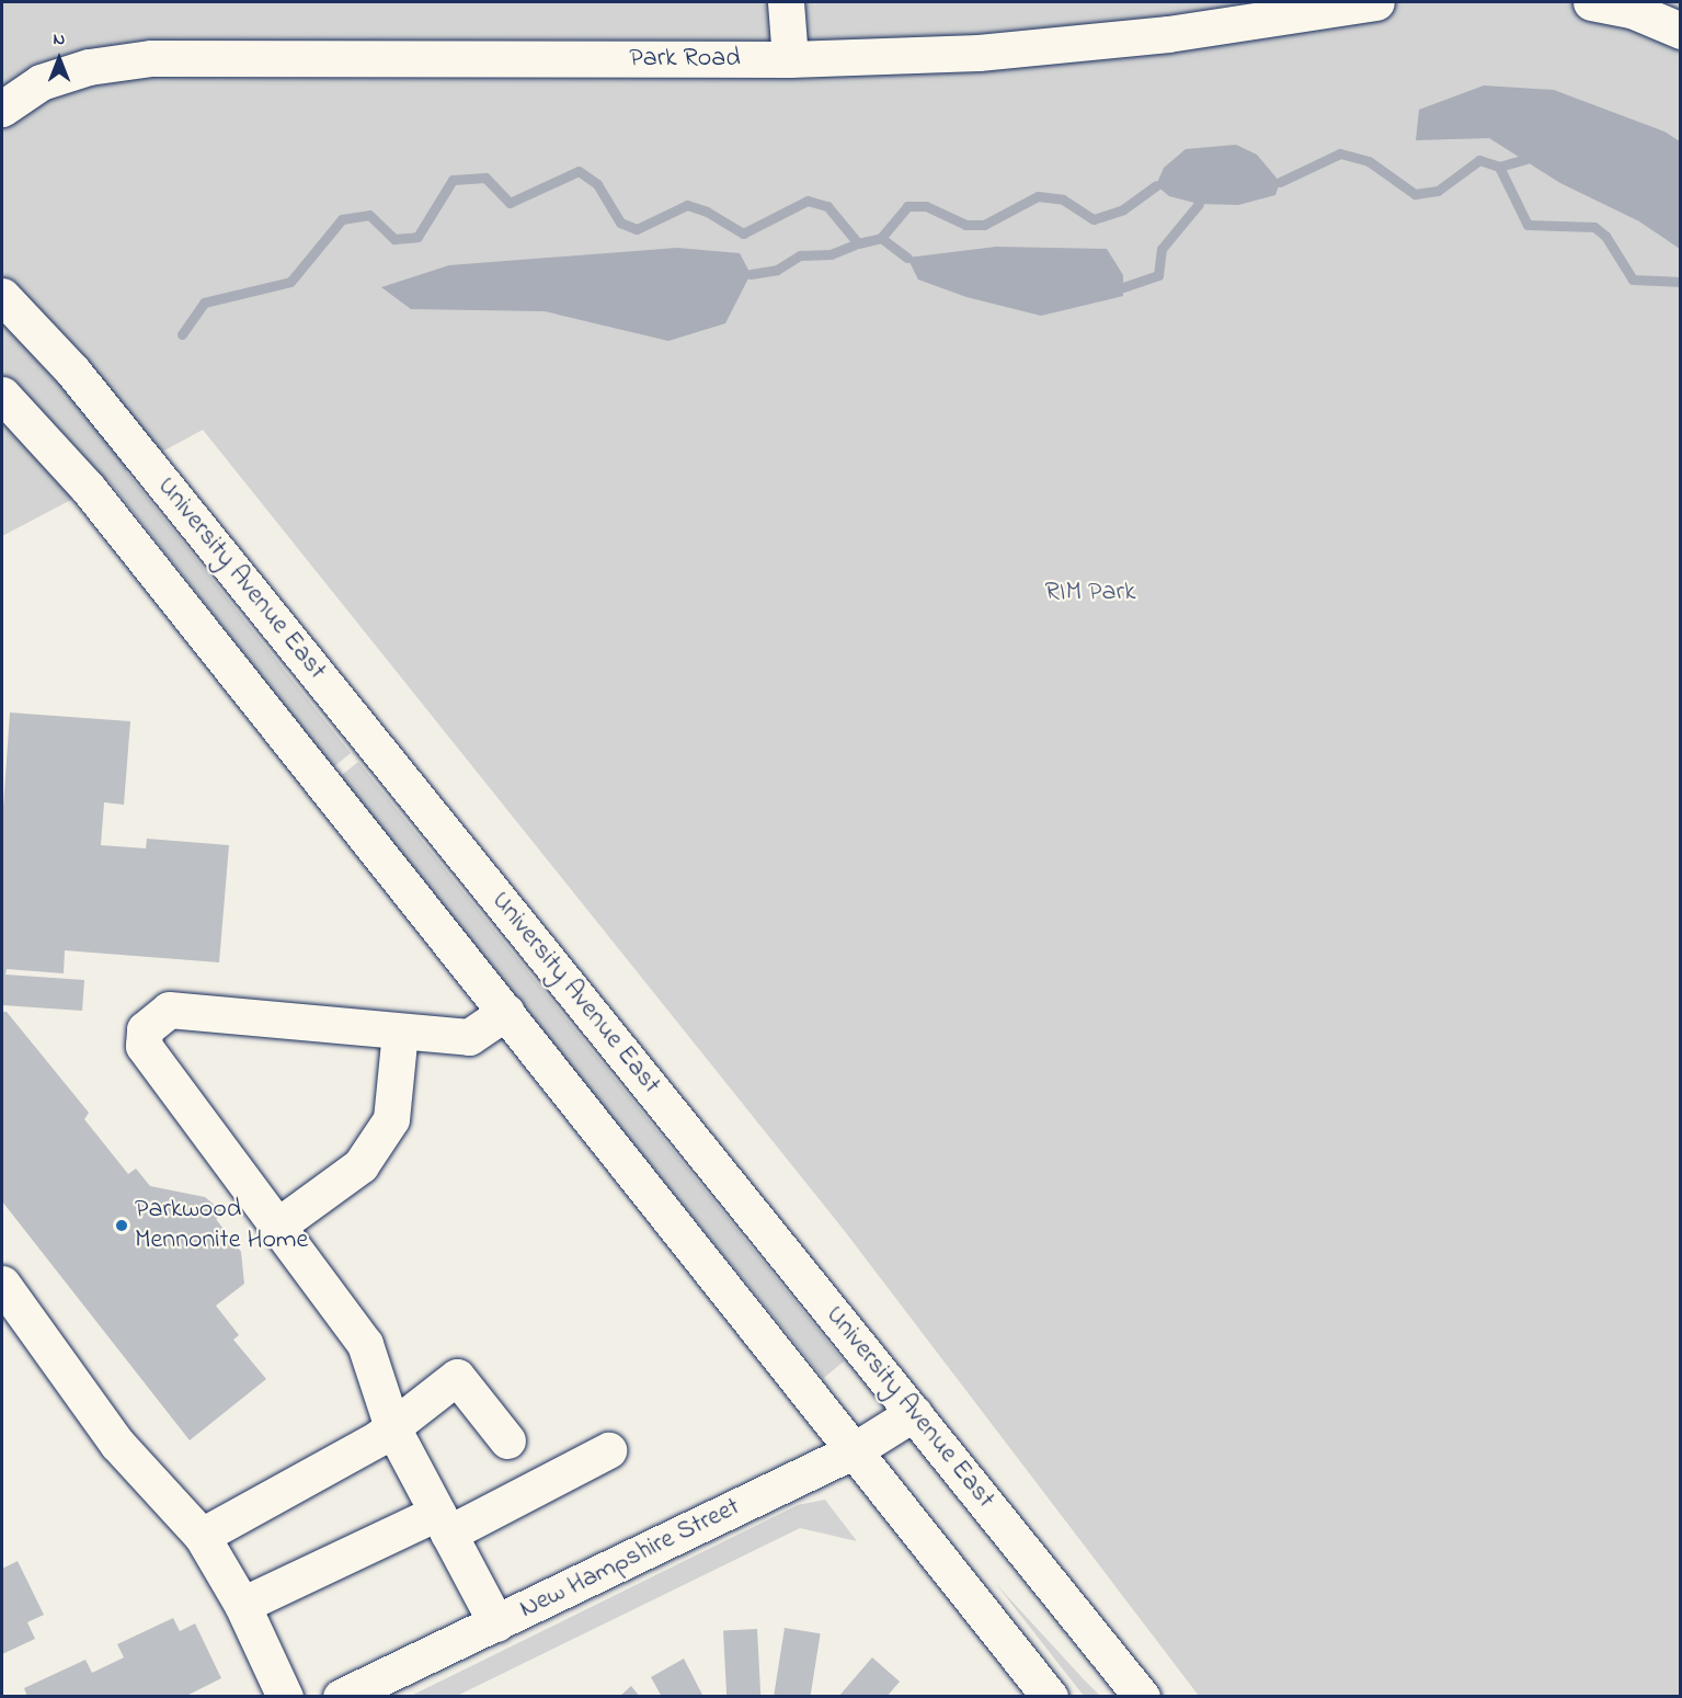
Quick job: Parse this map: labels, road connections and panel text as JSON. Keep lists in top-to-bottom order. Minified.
{"streets":{"main road":["Park Road","University Avenue East","New Hampshire Street"]},"crossings":[["University Avenue East","New Hampshire Street"]],"parks":["RIM Park"],"places":["Parkwood Mennonite Home"],"north":"top"}
